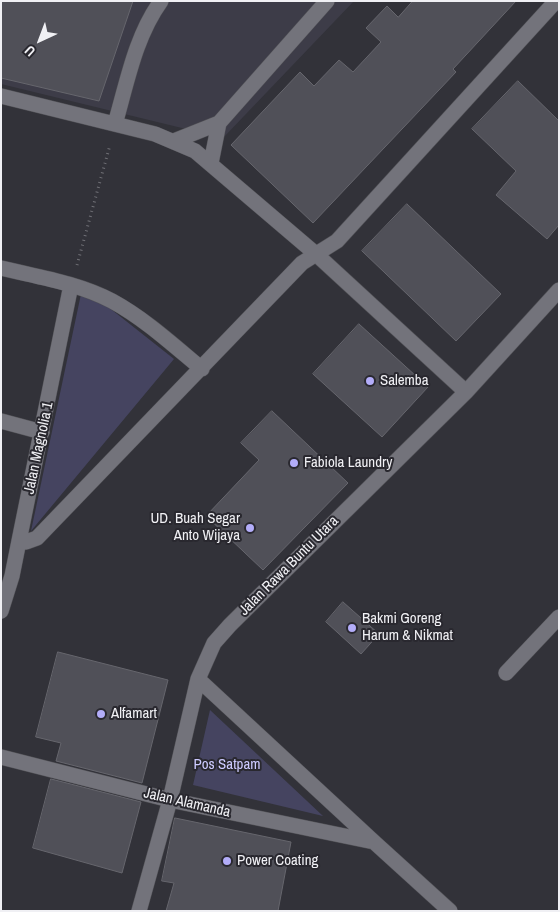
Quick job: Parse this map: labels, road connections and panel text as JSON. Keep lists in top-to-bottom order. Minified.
{"streets":{"street":["Jalan Magnolia 1","Jalan Rawa Buntu Utara","Jalan Alamanda"]},"crossings":[["Jalan Rawa Buntu Utara","Jalan Alamanda"]],"parks":["Pos Satpam"],"places":["Salemba","Fabiola Laundry","UD. Buah Segar Anto Wijaya","Bakmi Goreng Harum & Nikmat","Alfamart","Power Coating"],"north":"bottom left"}
